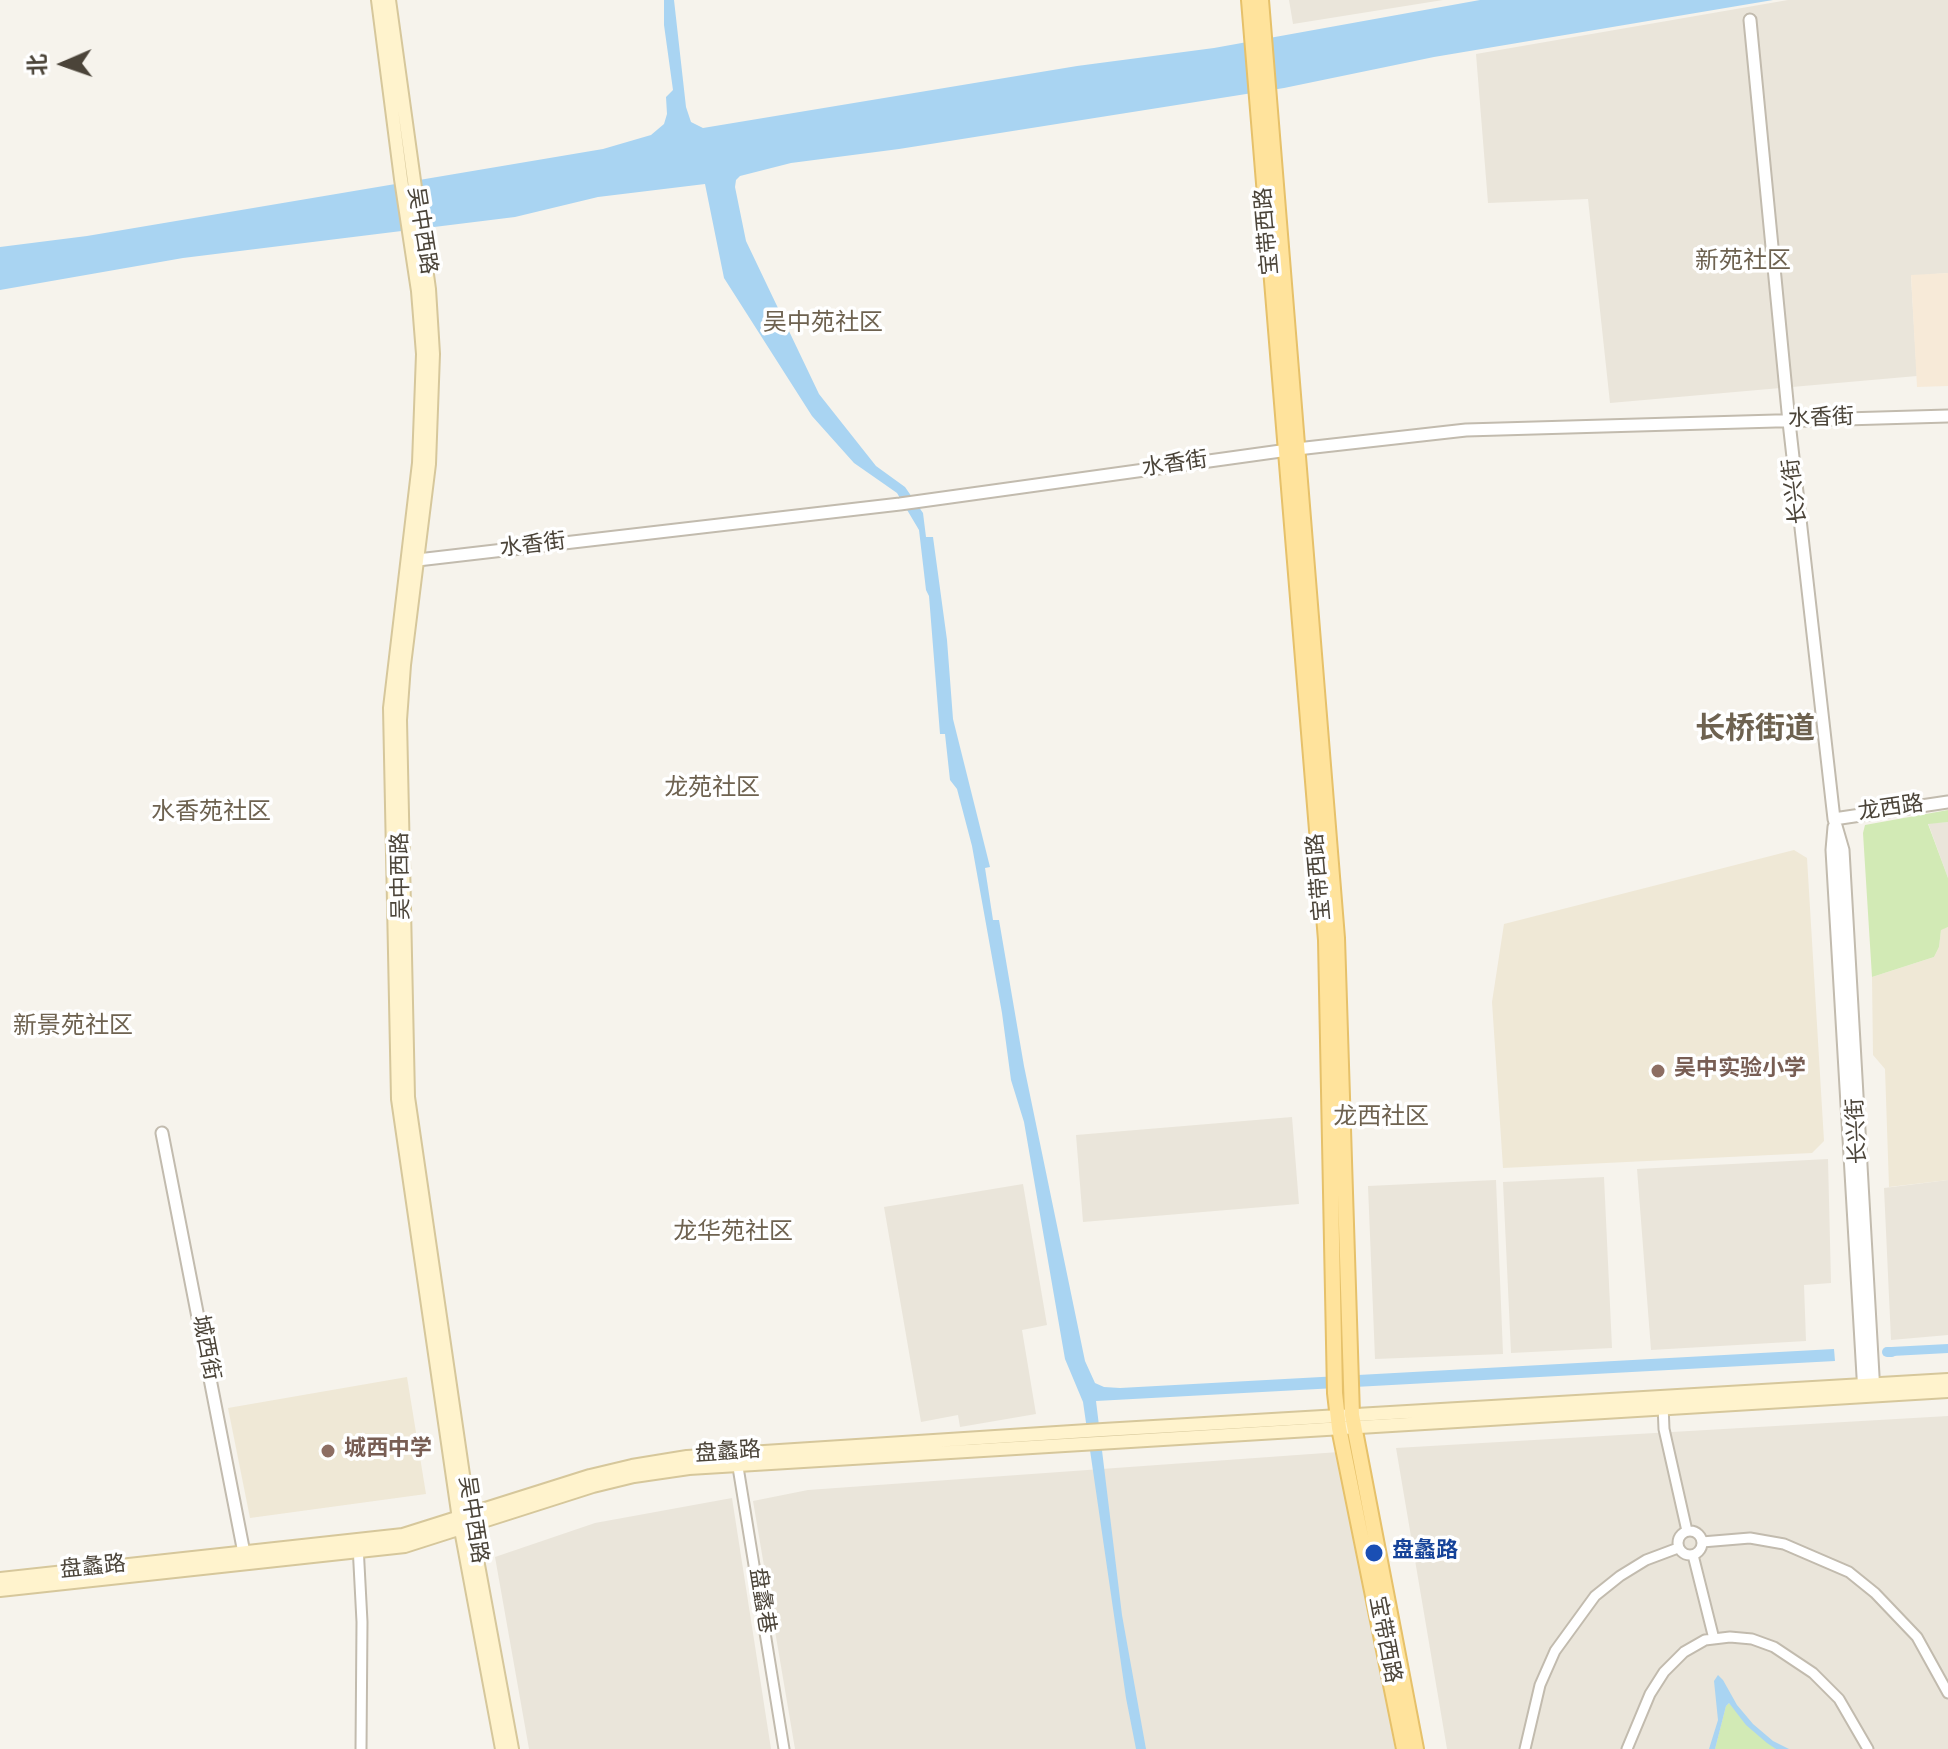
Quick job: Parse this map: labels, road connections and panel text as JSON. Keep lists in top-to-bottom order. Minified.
{"streets":{"main road":["吴中西路","宝带西路","盘蠡路"],"street":["水香街","长兴街","龙西路","城西街","盘蠡巷"]},"crossings":[["吴中西路","水香街"],["吴中西路","盘蠡路"],["宝带西路","水香街"],["宝带西路","盘蠡路"],["水香街","长兴街"],["长兴街","龙西路"],["长兴街","盘蠡路"],["城西街","盘蠡路"],["盘蠡路","盘蠡巷"]],"districts":["新苑社区","吴中苑社区","长桥街道","龙苑社区","水香苑社区","新景苑社区","龙西社区","龙华苑社区"],"places":["吴中实验小学","城西中学","盘蠡路"],"north":"left"}
